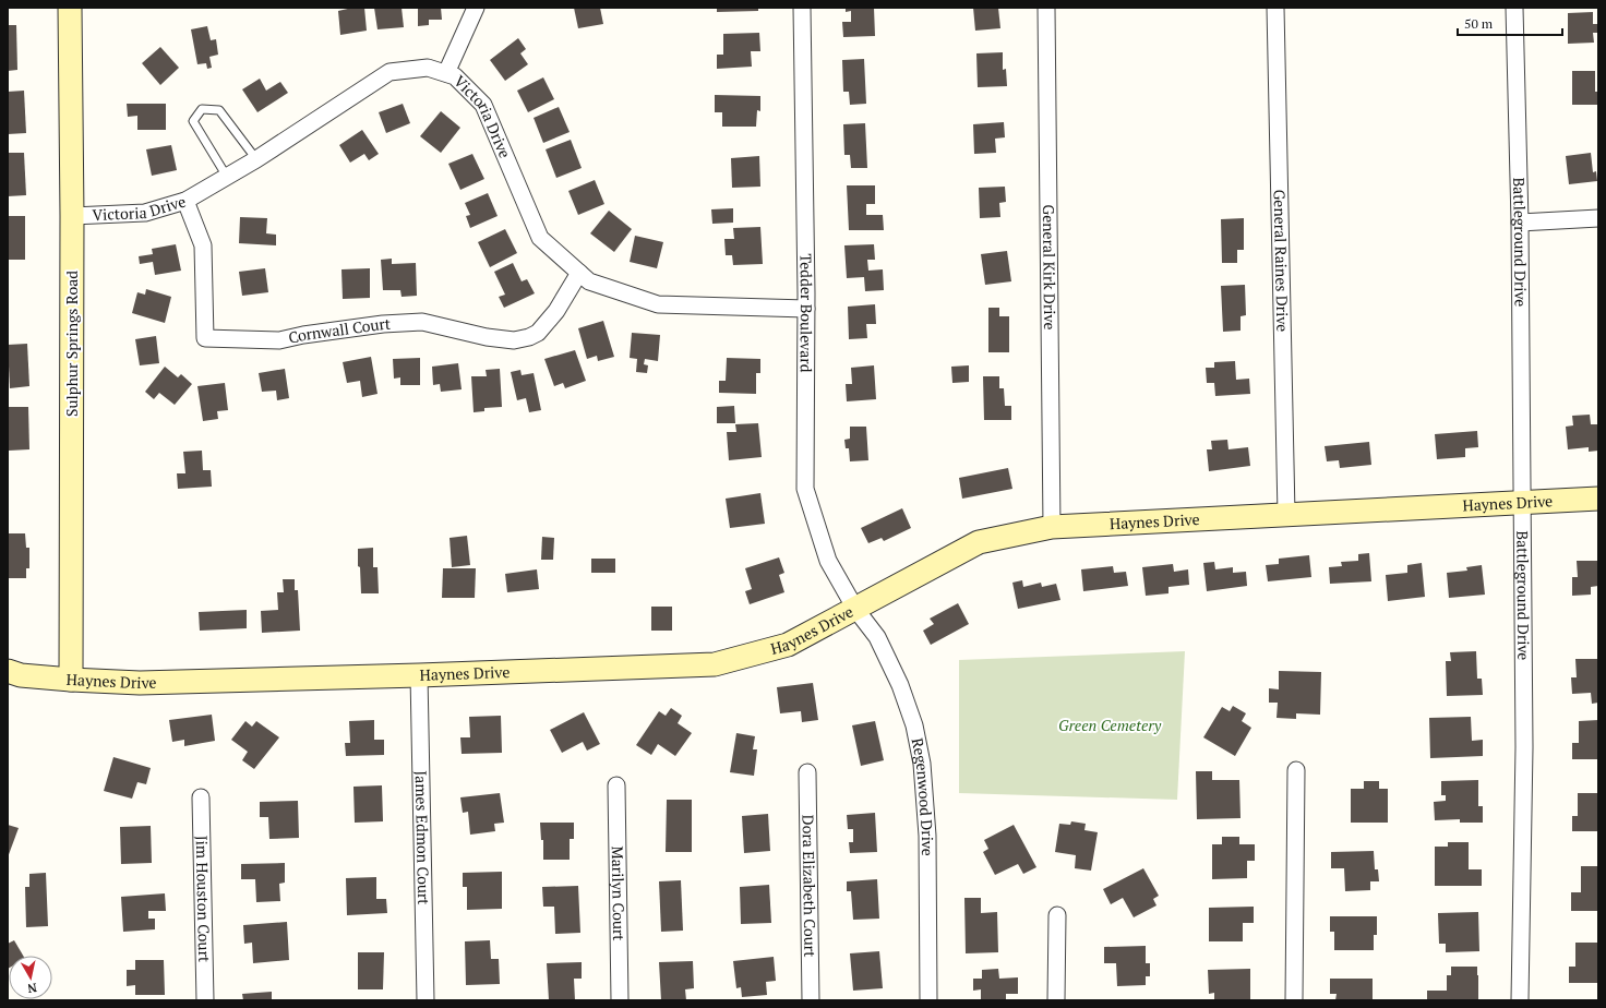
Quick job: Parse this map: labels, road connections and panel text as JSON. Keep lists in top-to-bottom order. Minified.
{"streets":{"street":["Victoria Drive","Battleground Drive","General Raines Drive","General Kirk Drive","Tedder Boulevard","Cornwall Court","Sulphur Springs Road","Haynes Drive","Regenwood Drive","James Edmon Court","Dora Elizabeth Court","Marilyn Court","Jim Houston Court"]},"crossings":[["Victoria Drive","Tedder Boulevard"],["Victoria Drive","Cornwall Court"],["Victoria Drive","Sulphur Springs Road"],["Battleground Drive","Haynes Drive"],["General Raines Drive","Haynes Drive"],["General Kirk Drive","Haynes Drive"],["Tedder Boulevard","Haynes Drive"],["Tedder Boulevard","Regenwood Drive"],["Sulphur Springs Road","Haynes Drive"],["Haynes Drive","Regenwood Drive"],["Haynes Drive","James Edmon Court"]],"parks":["Green Cemetery"],"scale_bar":"50 m","north":"bottom"}
